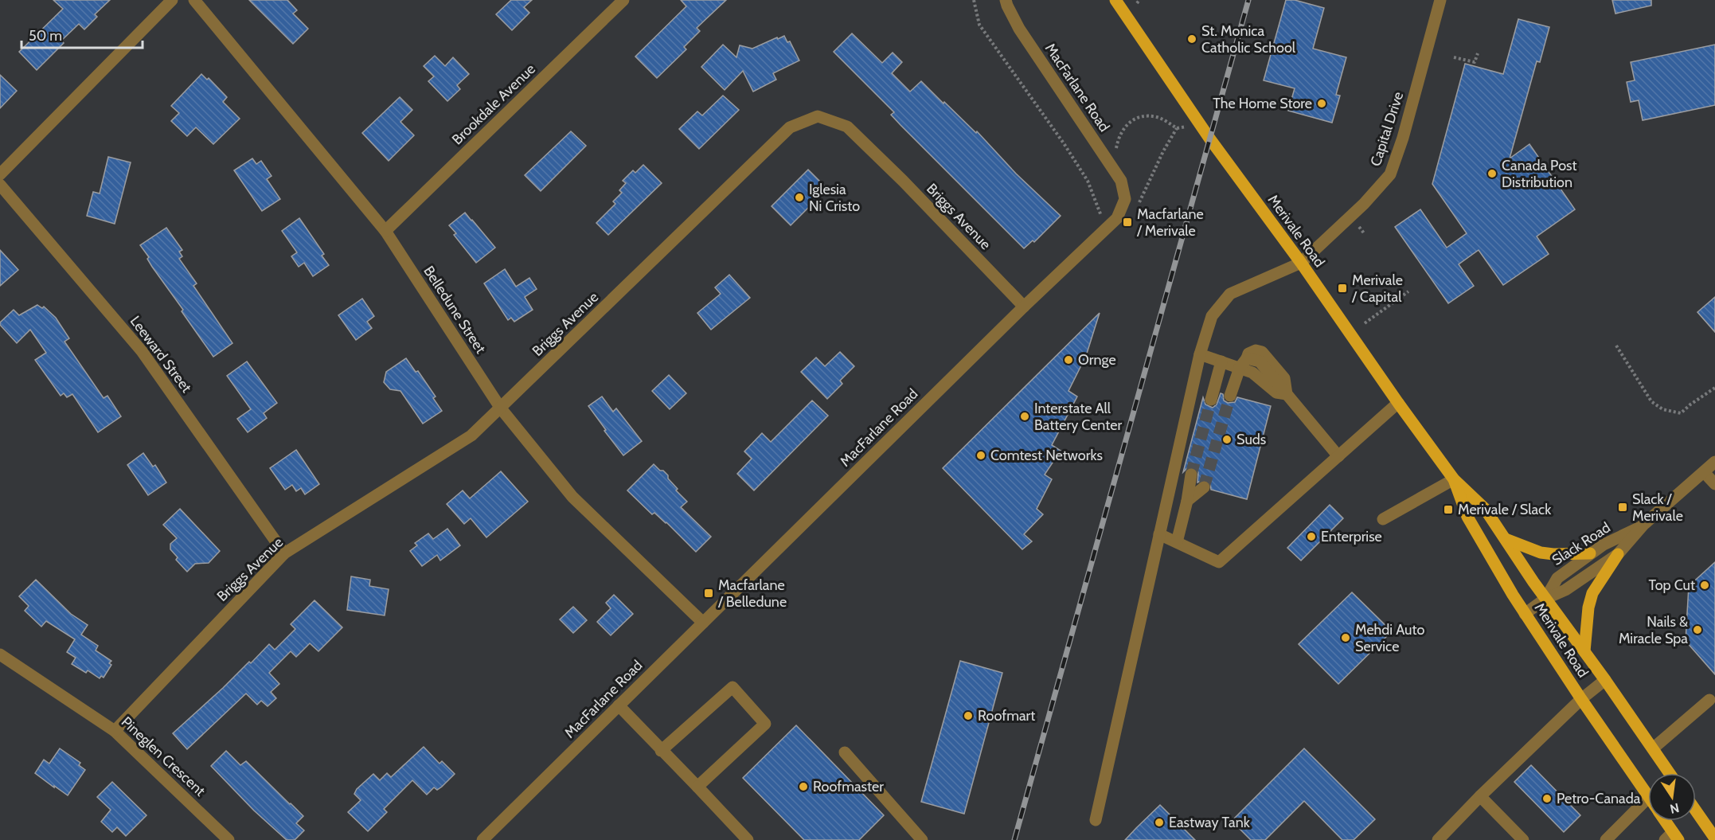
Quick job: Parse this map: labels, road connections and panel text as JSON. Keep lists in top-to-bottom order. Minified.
{"streets":{"main road":["Merivale Road"],"street":["MacFarlane Road","Brookdale Avenue","Capital Drive","Briggs Avenue","Belledune Street","Leeward Street","Slack Road","Pineglen Crescent"]},"crossings":[["MacFarlane Road","Briggs Avenue"],["MacFarlane Road","Belledune Street"],["Brookdale Avenue","Belledune Street"],["Capital Drive","Merivale Road"],["Briggs Avenue","Belledune Street"],["Briggs Avenue","Leeward Street"],["Briggs Avenue","Pineglen Crescent"],["Merivale Road","Slack Road"]],"places":{"other":["St. Monica Catholic School","The Home Store","Canada Post Distribution","Iglesia Ni Cristo","Ornge","Interstate All Battery Center","Suds","Comtest Networks","Enterprise","Top Cut","Nails & Miracle Spa","Mehdi Auto Service","Roofmart","Roofmaster","Petro-Canada","Eastway Tank"],"transit":["Macfarlane / Merivale","Merivale / Capital","Slack / Merivale","Merivale / Slack","Macfarlane / Belledune"]},"scale_bar":"50 m","north":"bottom"}
